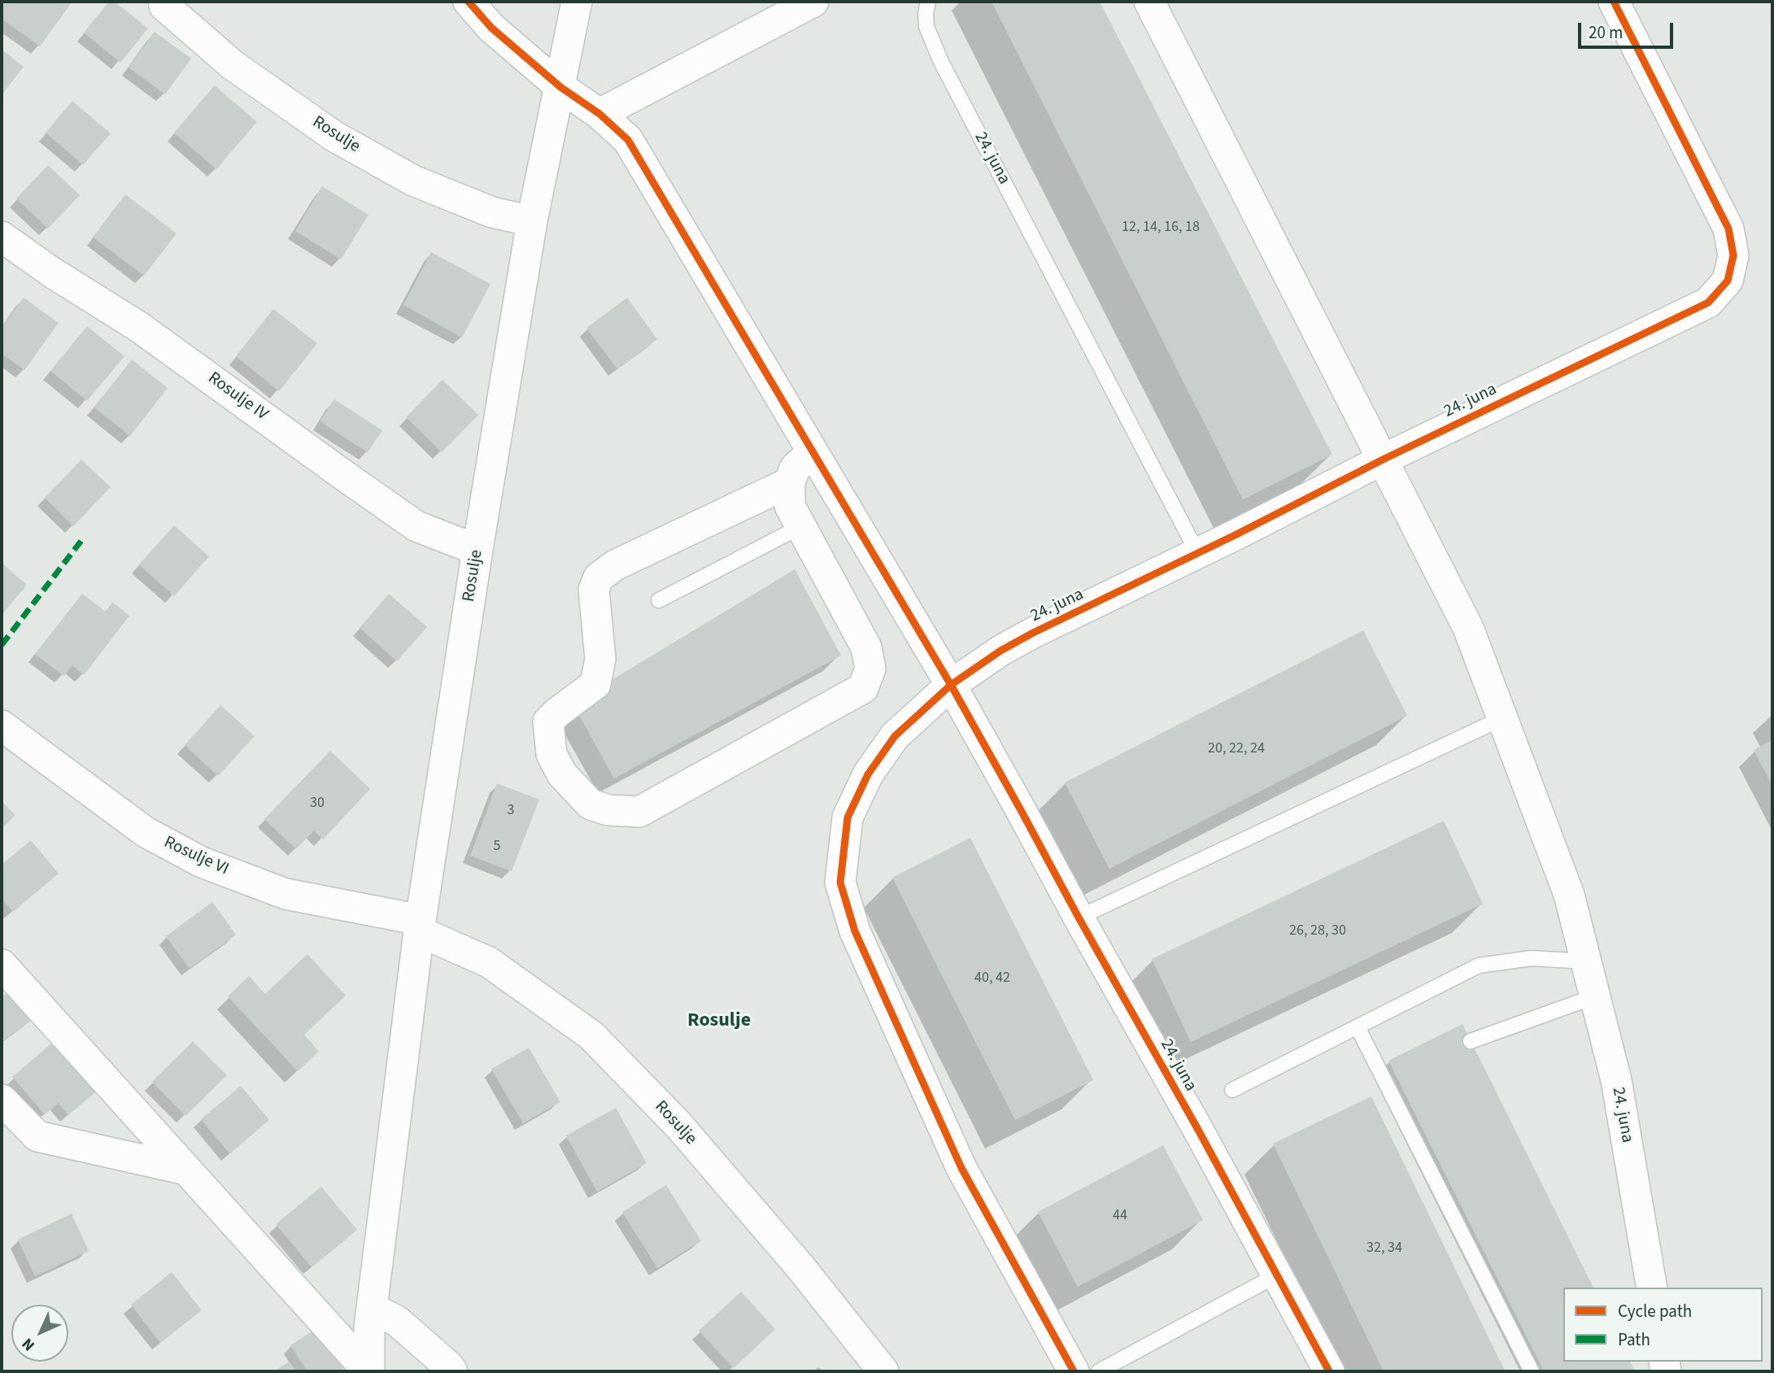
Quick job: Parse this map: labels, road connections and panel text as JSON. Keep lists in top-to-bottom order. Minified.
{"streets":{"street":["Rosulje","24. juna","Rosulje IV","Rosulje VI"]},"crossings":[["Rosulje","Rosulje IV"],["Rosulje","Rosulje VI"]],"districts":["Rosulje"],"house_numbers":["12, 14, 16, 18","20, 22, 24","30","3","5","26, 28, 30","40, 42","44","32, 34"],"legend":["Cycle path","Path"],"scale_bar":"20 m","north":"bottom left"}
